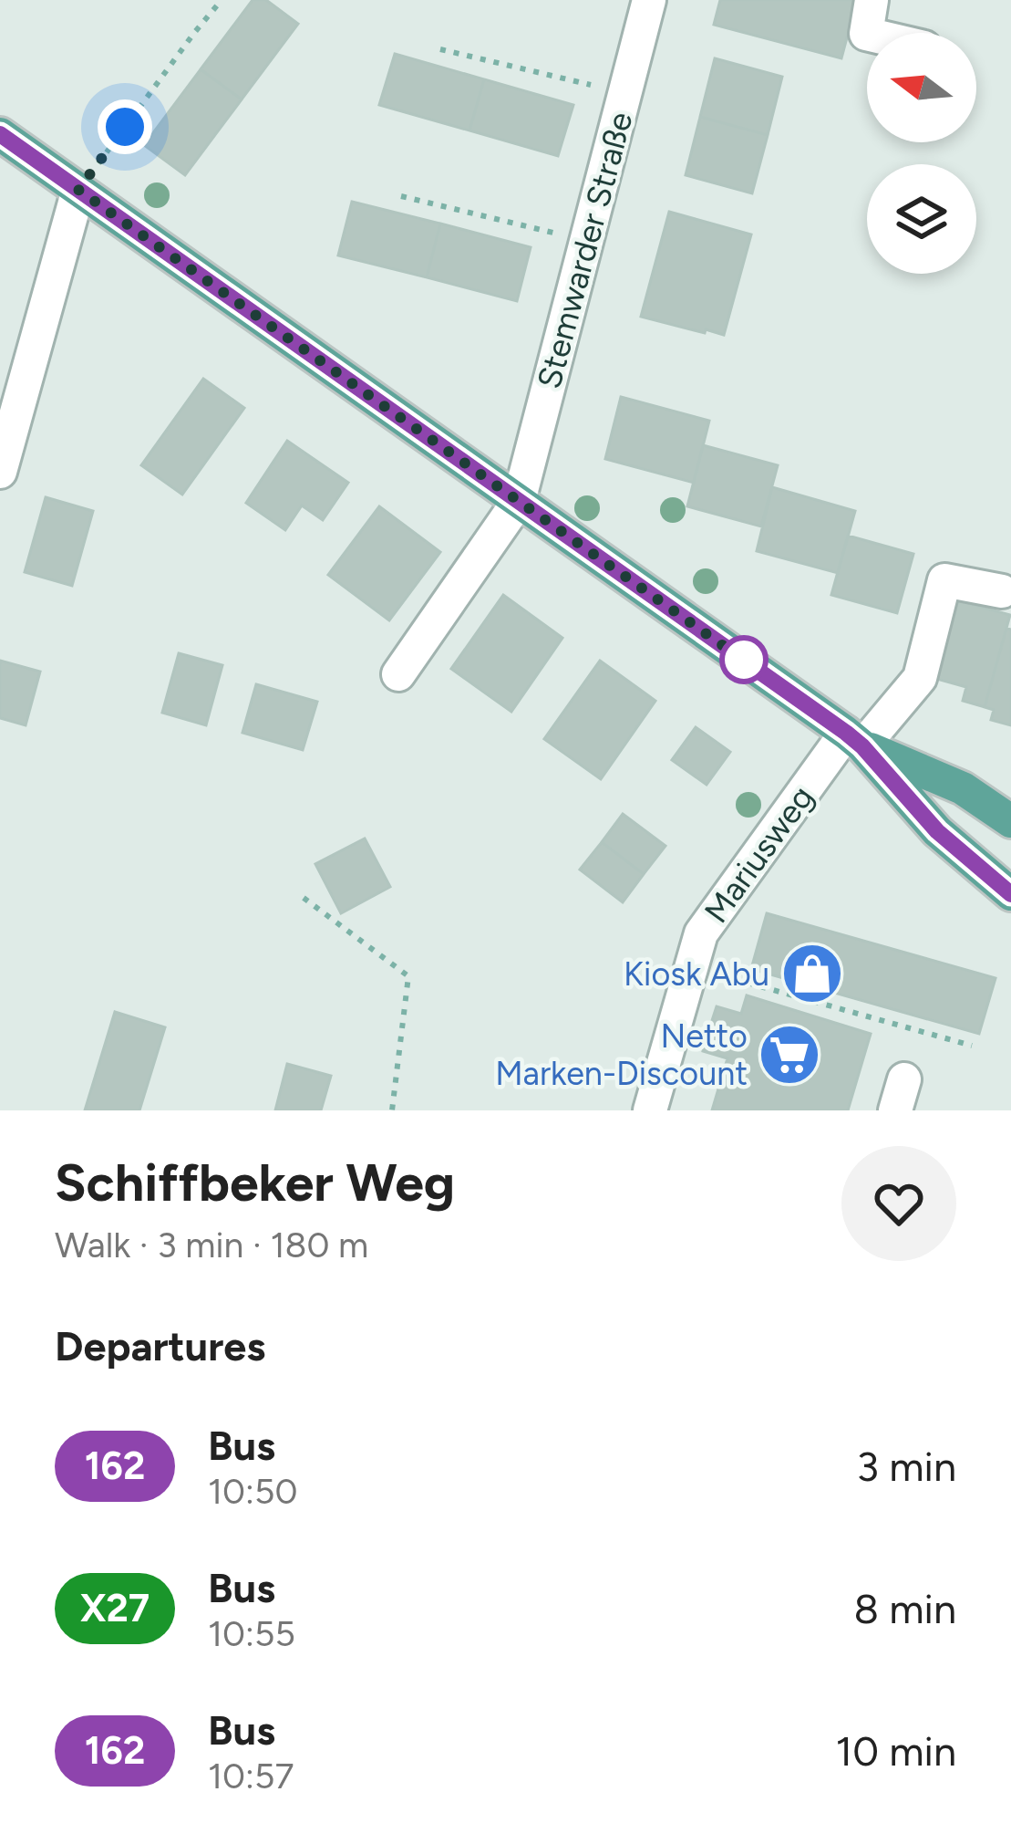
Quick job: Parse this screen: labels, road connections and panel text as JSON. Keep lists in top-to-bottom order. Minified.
{"streets":{"street":["Stemwarder Straße","Mariusweg"]},"places":{"shop":["Kiosk Abu"],"supermarket":["Netto Marken-Discount"]},"lines":["bus line 162"],"north":"left","page":{"heading":[["Schiffbeker Weg","Walk · 3 min · 180 m"],"Departures"],"list":[{"mark":"162","name":"Bus","note":"10:50","value":"3 min"},{"mark":"X27","name":"Bus","note":"10:55","value":"8 min"},{"mark":"162","name":"Bus","note":"10:57","value":"10 min"}]}}
